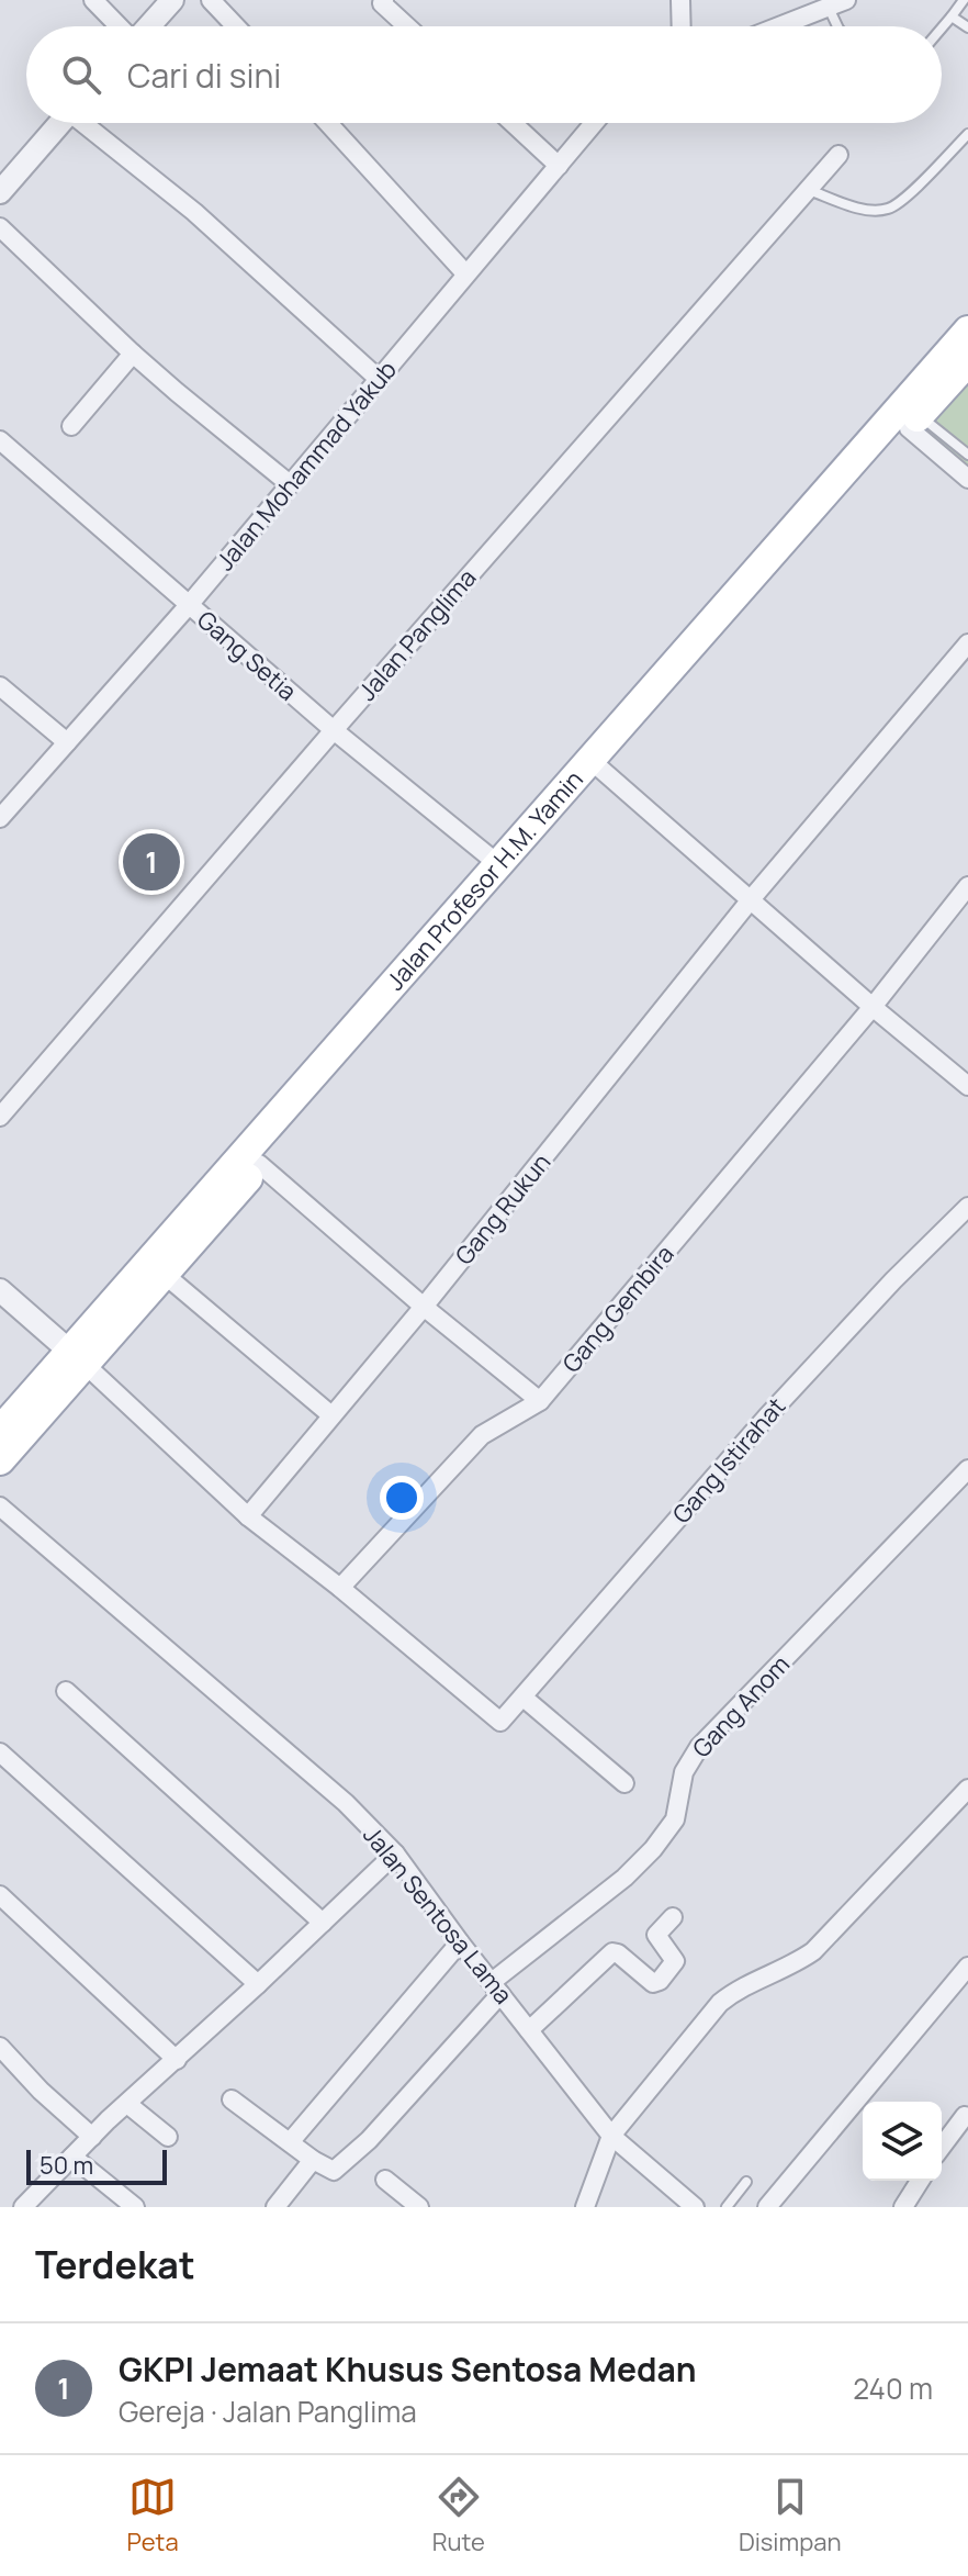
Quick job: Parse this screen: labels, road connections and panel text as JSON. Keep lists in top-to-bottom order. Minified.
{"streets":{"main road":["Jalan Profesor H.M. Yamin"],"street":["Jalan Mohammad Yakub","Jalan Panglima","Gang Setia","Gang Rukun","Gang Gembira","Gang Istirahat","Gang Anom","Jalan Sentosa Lama"]},"crossings":[["Jalan Mohammad Yakub","Gang Setia"],["Jalan Panglima","Gang Setia"],["Gang Setia","Jalan Profesor H.M. Yamin"],["Gang Gembira","Gang Istirahat"],["Gang Anom","Jalan Sentosa Lama"]],"scale_bar":"50 m","page":{"search":"Cari di sini","pins":"1","scale":"50 m","heading":"Terdekat","list":[{"mark":"1","name":"GKPI Jemaat Khusus Sentosa Medan","note":"Gereja · Jalan Panglima","value":"240 m"}],"nav":["Peta","Rute","Disimpan"]}}
